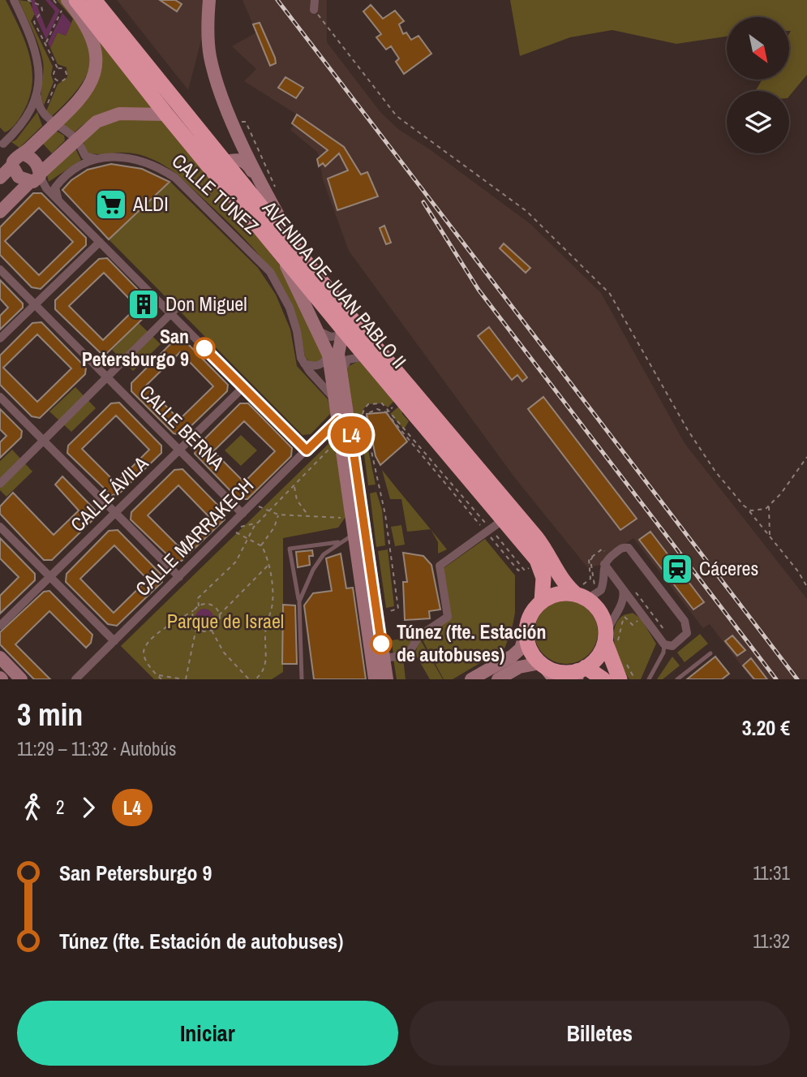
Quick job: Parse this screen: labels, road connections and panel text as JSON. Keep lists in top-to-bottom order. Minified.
{"streets":{"highway":["AVENIDA DE JUAN PABLO II"],"main road":["CALLE TÚNEZ"],"street":["CALLE BERNA","CALLE ÁVILA","CALLE MARRAKECH"]},"crossings":[["CALLE TÚNEZ","AVENIDA DE JUAN PABLO II"],["CALLE TÚNEZ","CALLE MARRAKECH"],["CALLE BERNA","CALLE ÁVILA"],["CALLE BERNA","CALLE MARRAKECH"]],"parks":["Parque de Israel"],"places":{"supermarket":["ALDI"],"building":["Don Miguel"],"other":["San Petersburgo 9","Túnez (fte. Estación de autobuses)"],"station":["Cáceres"]},"lines":["bus line L4"],"north":"bottom right","page":{"on_map":"L4","heading":["3 min","11:29 – 11:32 · Autobús","3.20 €"],"legs":["2","L4"],"list":[{"name":"San Petersburgo 9","value":"11:31"},{"name":"Túnez (fte. Estación de autobuses)","value":"11:32"}],"buttons":["Iniciar","Billetes"]}}
